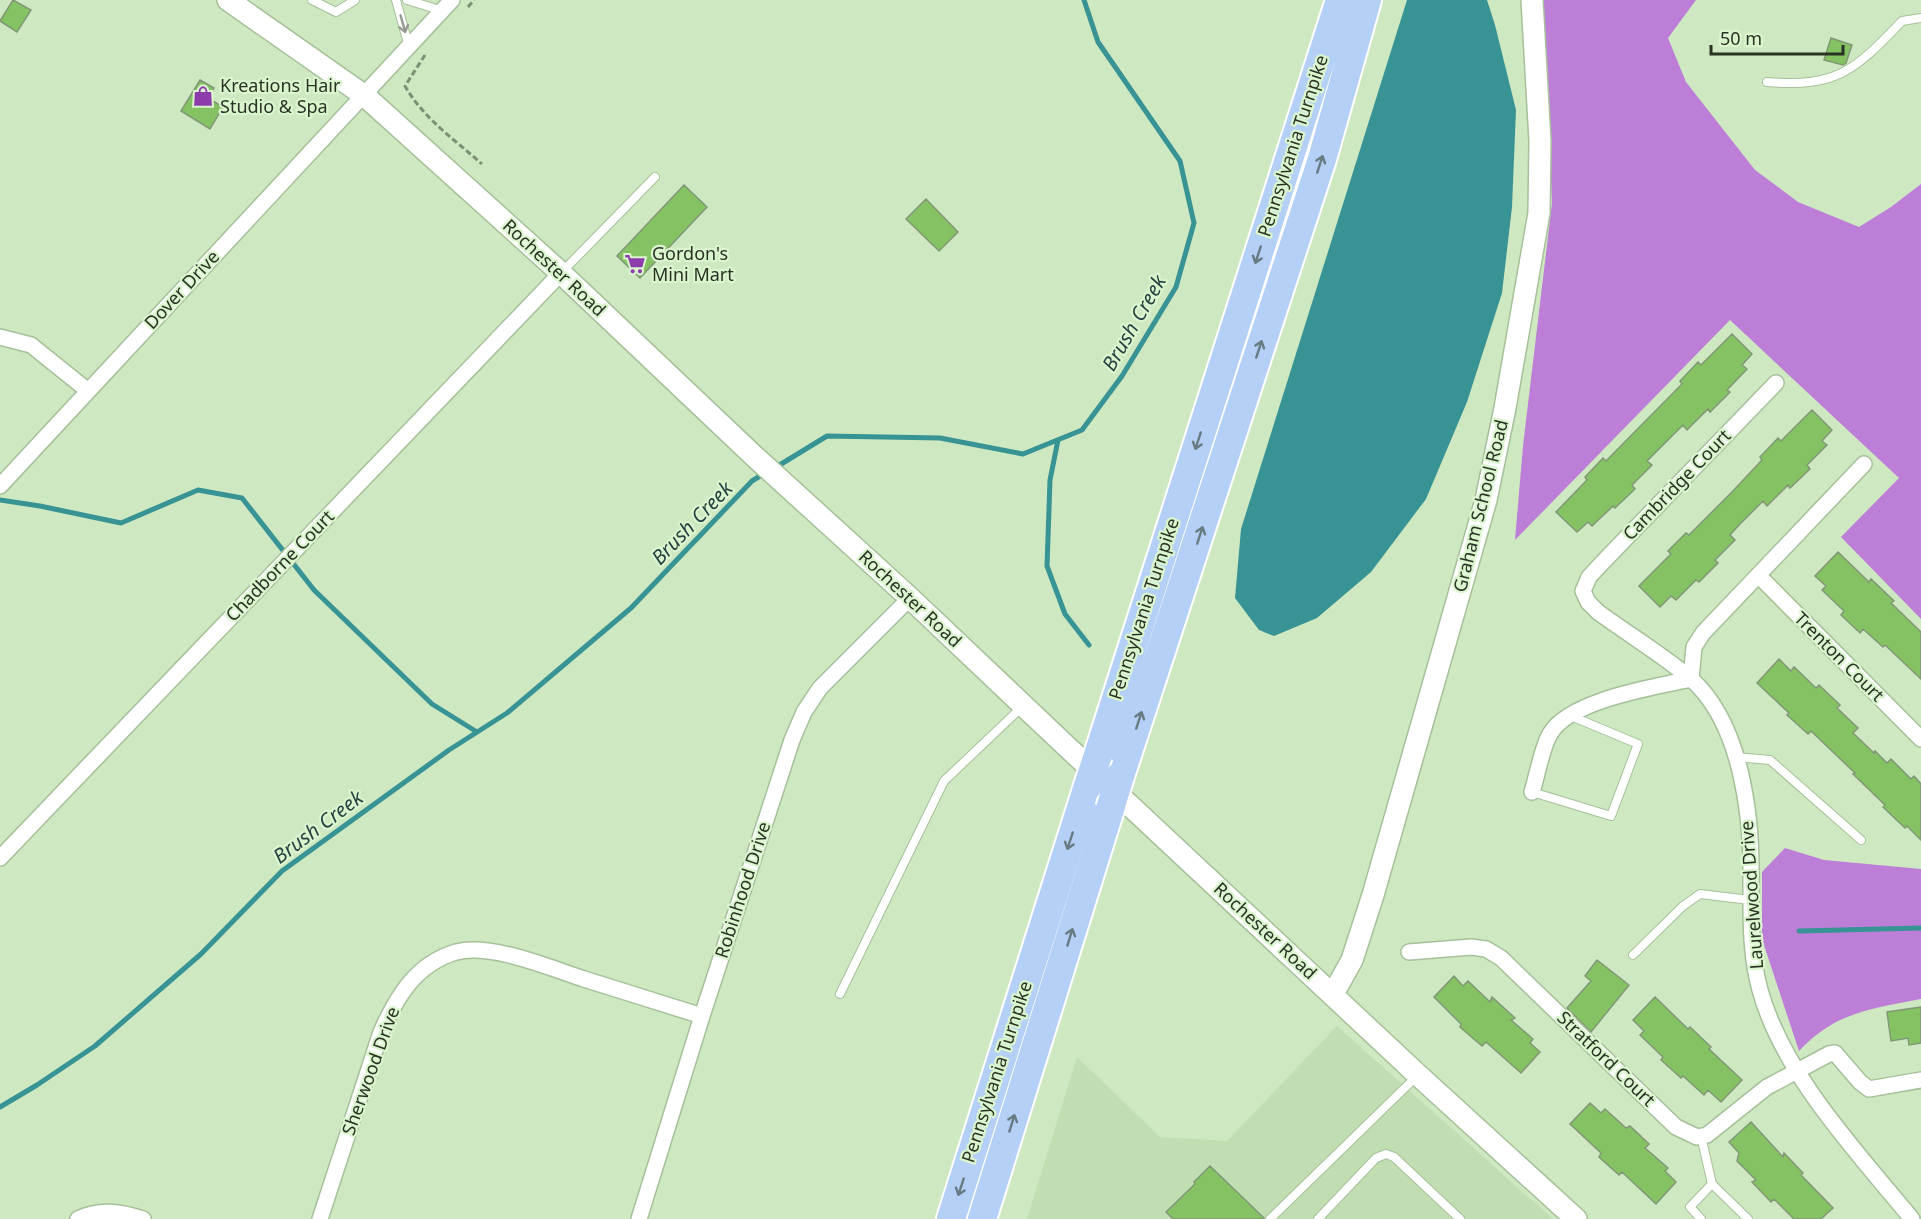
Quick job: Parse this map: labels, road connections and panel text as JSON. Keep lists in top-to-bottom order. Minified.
{"streets":{"highway":["Pennsylvania Turnpike"],"street":["Rochester Road","Dover Drive","Cambridge Court","Graham School Road","Chadborne Court","Trenton Court","Robinhood Drive","Laurelwood Drive","Stratford Court","Sherwood Drive"]},"crossings":[["Rochester Road","Dover Drive"],["Rochester Road","Graham School Road"],["Rochester Road","Chadborne Court"],["Rochester Road","Robinhood Drive"],["Cambridge Court","Laurelwood Drive"],["Robinhood Drive","Sherwood Drive"]],"water":["Brush Creek"],"places":{"shop":["Kreations Hair Studio & Spa"],"supermarket":["Gordon's Mini Mart"]},"scale_bar":"50 m"}
